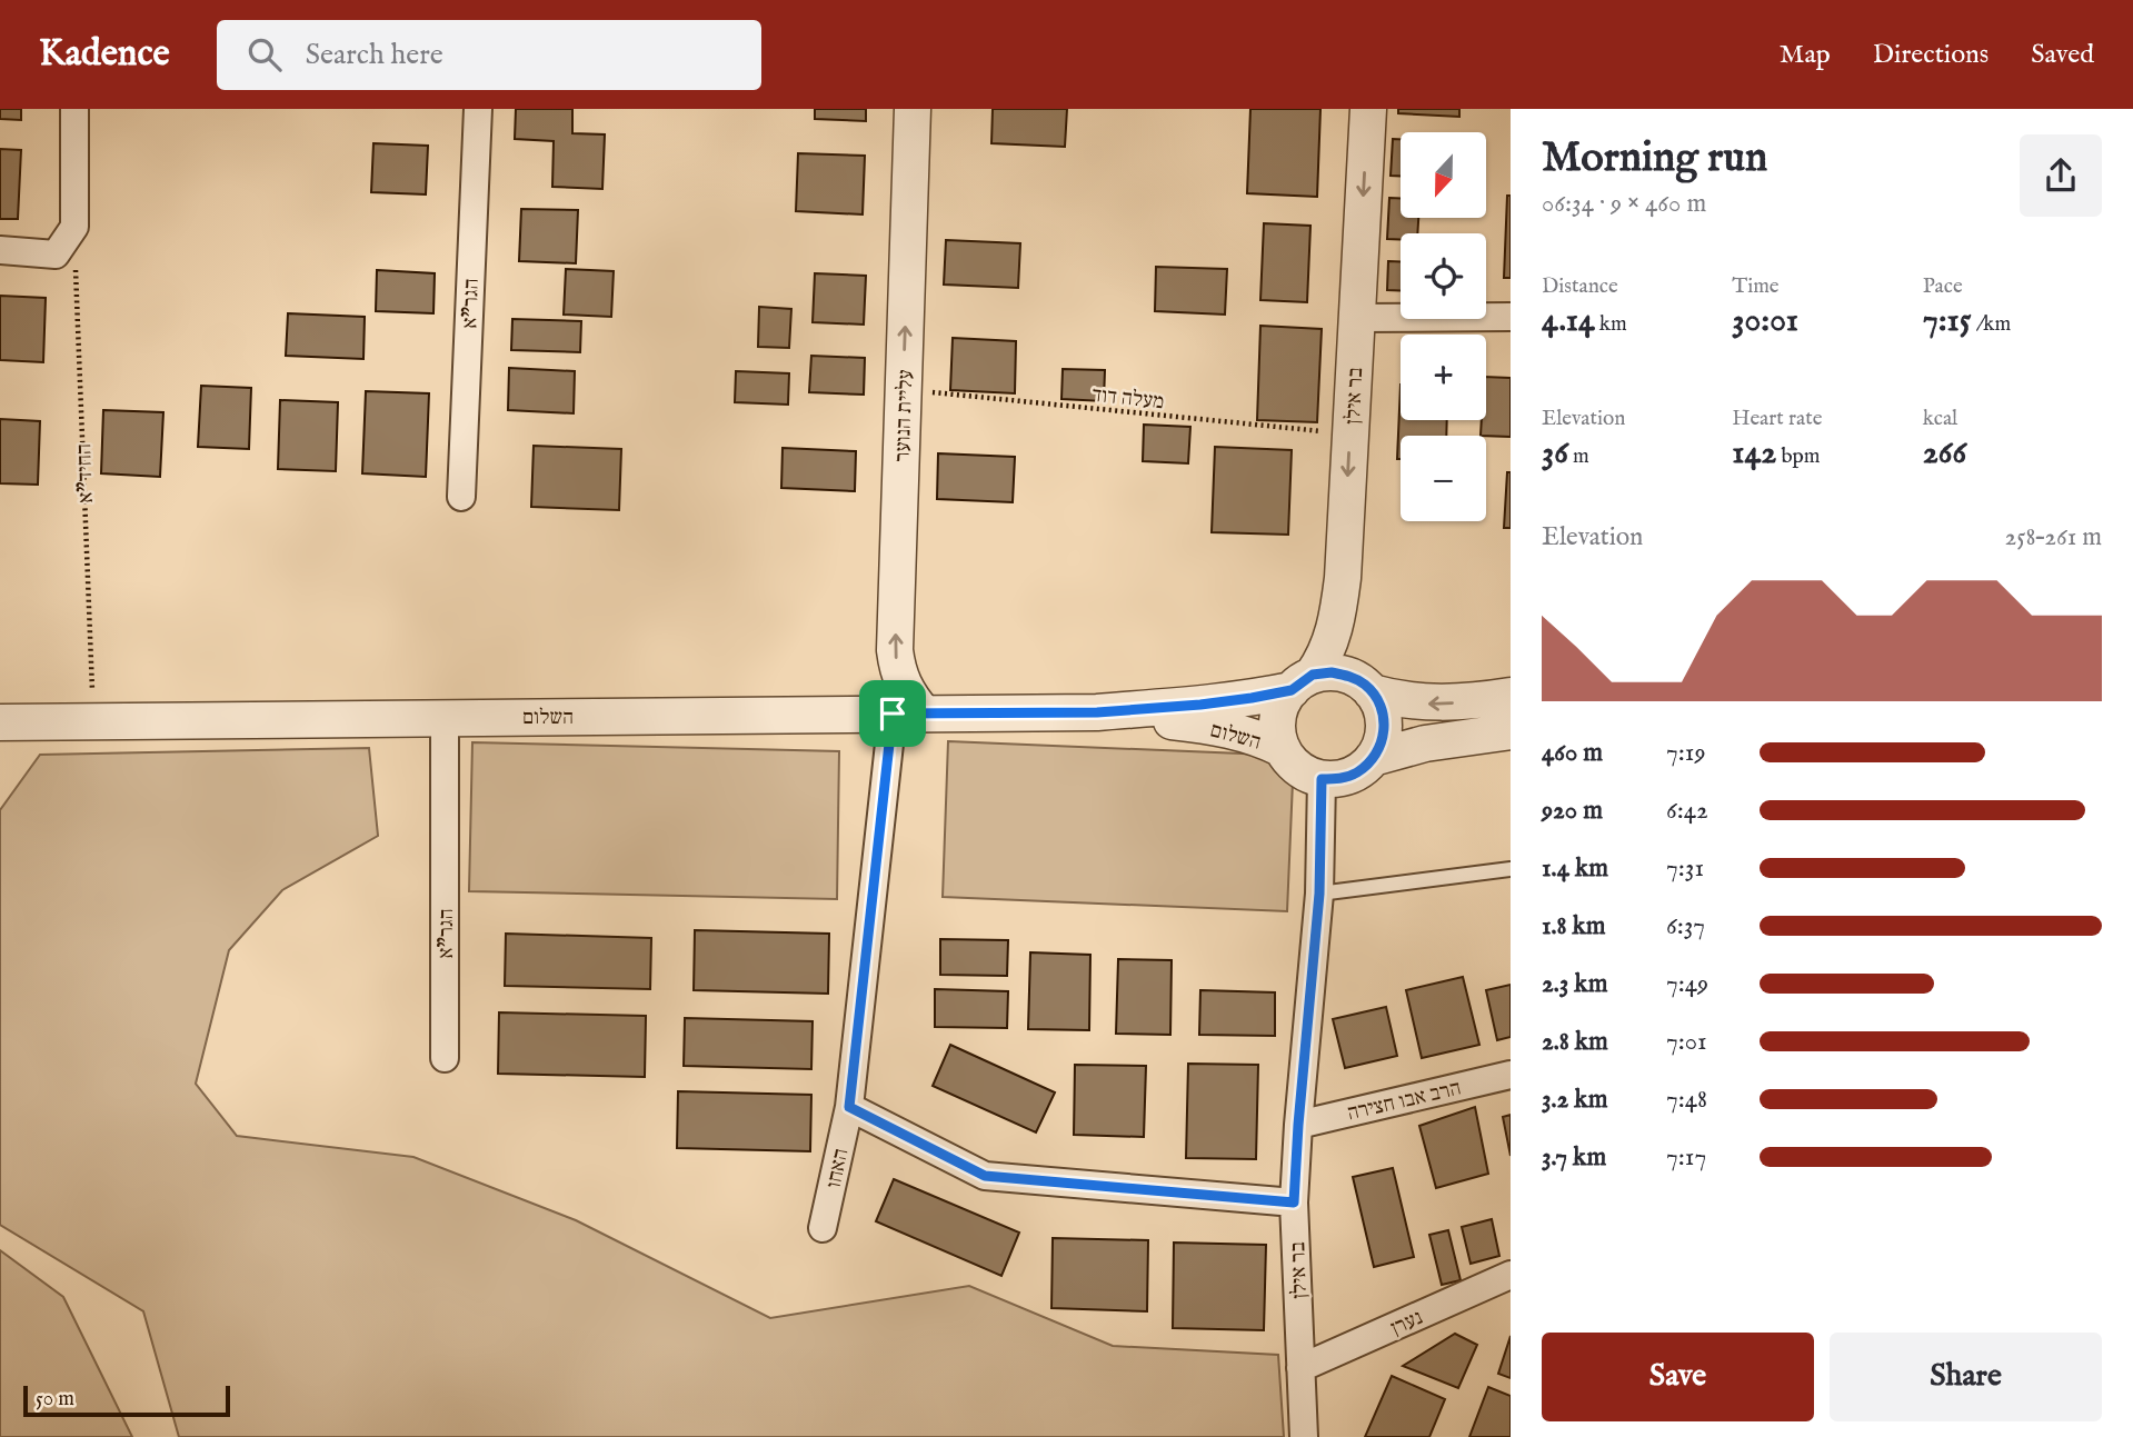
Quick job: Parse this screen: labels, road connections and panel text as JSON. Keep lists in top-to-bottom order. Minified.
{"streets":{"street":["הגר\"א","בר אילן","עליית הנוער","השלום","הרב אבו חצירה","האחו","נערן"],"path":["מעלה דוד","החיד\"א"]},"crossings":[["הגר\"א","השלום"],["בר אילן","מעלה דוד"],["בר אילן","השלום"],["בר אילן","הרב אבו חצירה"],["בר אילן","נערן"],["מעלה דוד","עליית הנוער"],["עליית הנוער","השלום"],["עליית הנוער","האחו"],["החיד\"א","השלום"],["השלום","האחו"]],"one_way":["בר אילן","עליית הנוער"],"scale_bar":"50 m","north":"bottom","page":{"header":"Kadence","search":"Search here","nav":["Map","Directions","Saved"],"heading":["Morning run","06:34 · 9 × 460 m"],"map_buttons":["+","−"],"stats":[["Distance","4.14 km"],["Time","30:01"],["Pace","7:15 /km"],["Elevation","36 m"],["Heart rate","142 bpm"],["kcal","266"]],"chart":["Elevation","258–261 m"],"list":[{"name":"460 m","note":"7:19"},{"name":"920 m","note":"6:42"},{"name":"1.4 km","note":"7:31"},{"name":"1.8 km","note":"6:37"},{"name":"2.3 km","note":"7:49"},{"name":"2.8 km","note":"7:01"},{"name":"3.2 km","note":"7:48"},{"name":"3.7 km","note":"7:17"}],"buttons":["Save","Share"],"scale":"50 m"}}
